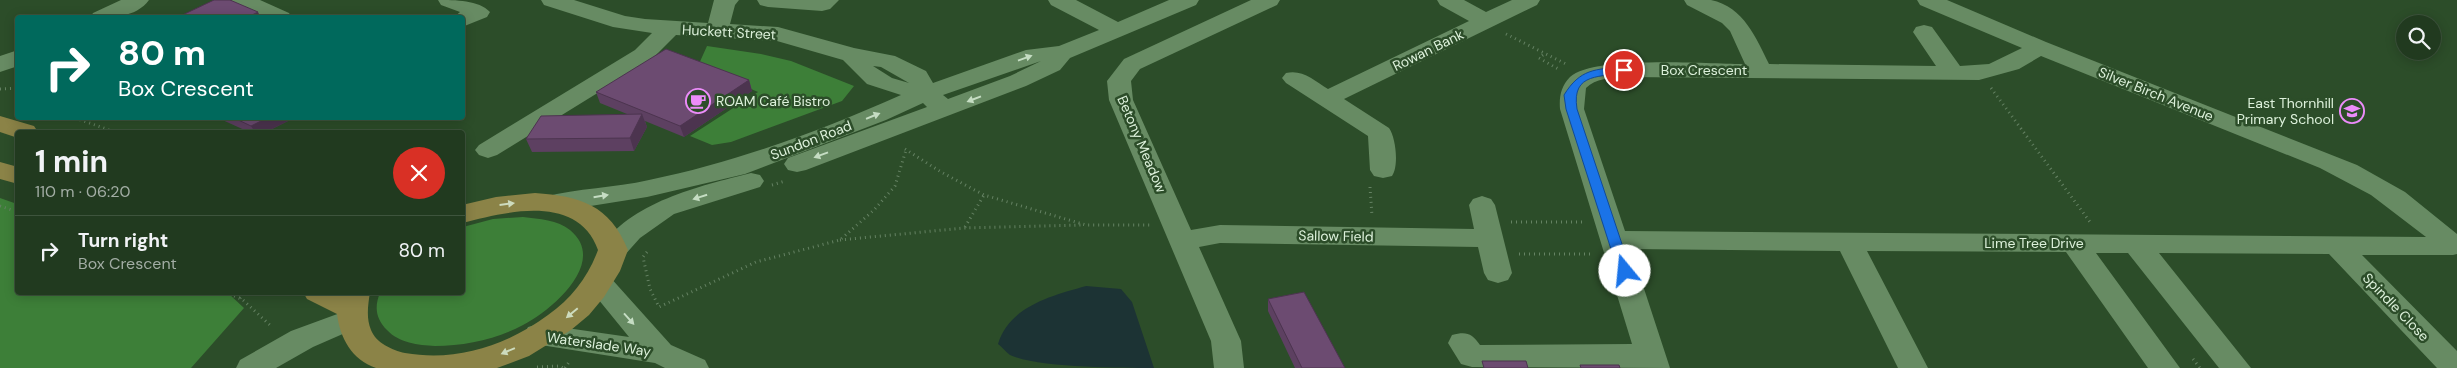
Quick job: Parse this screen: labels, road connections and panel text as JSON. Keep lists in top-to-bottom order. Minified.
{"streets":{"street":["Huckett Street","Rowan Bank","Box Crescent","Silver Birch Avenue","Sundon Road","Betony Meadow","Sallow Field","Lime Tree Drive","Spindle Close","Waterslade Way"]},"crossings":[["Huckett Street","Sundon Road"],["Box Crescent","Silver Birch Avenue"],["Silver Birch Avenue","Lime Tree Drive"],["Betony Meadow","Sallow Field"],["Lime Tree Drive","Spindle Close"]],"one_way":["Waterslade Way"],"places":{"cafe":["ROAM Café Bistro"],"school or university":["East Thornhill Primary School"]},"page":{"turn":["80 m","Box Crescent"],"heading":["1 min","110 m · 06:20"],"list":[{"name":"Turn right","note":"Box Crescent","value":"80 m"}]}}
